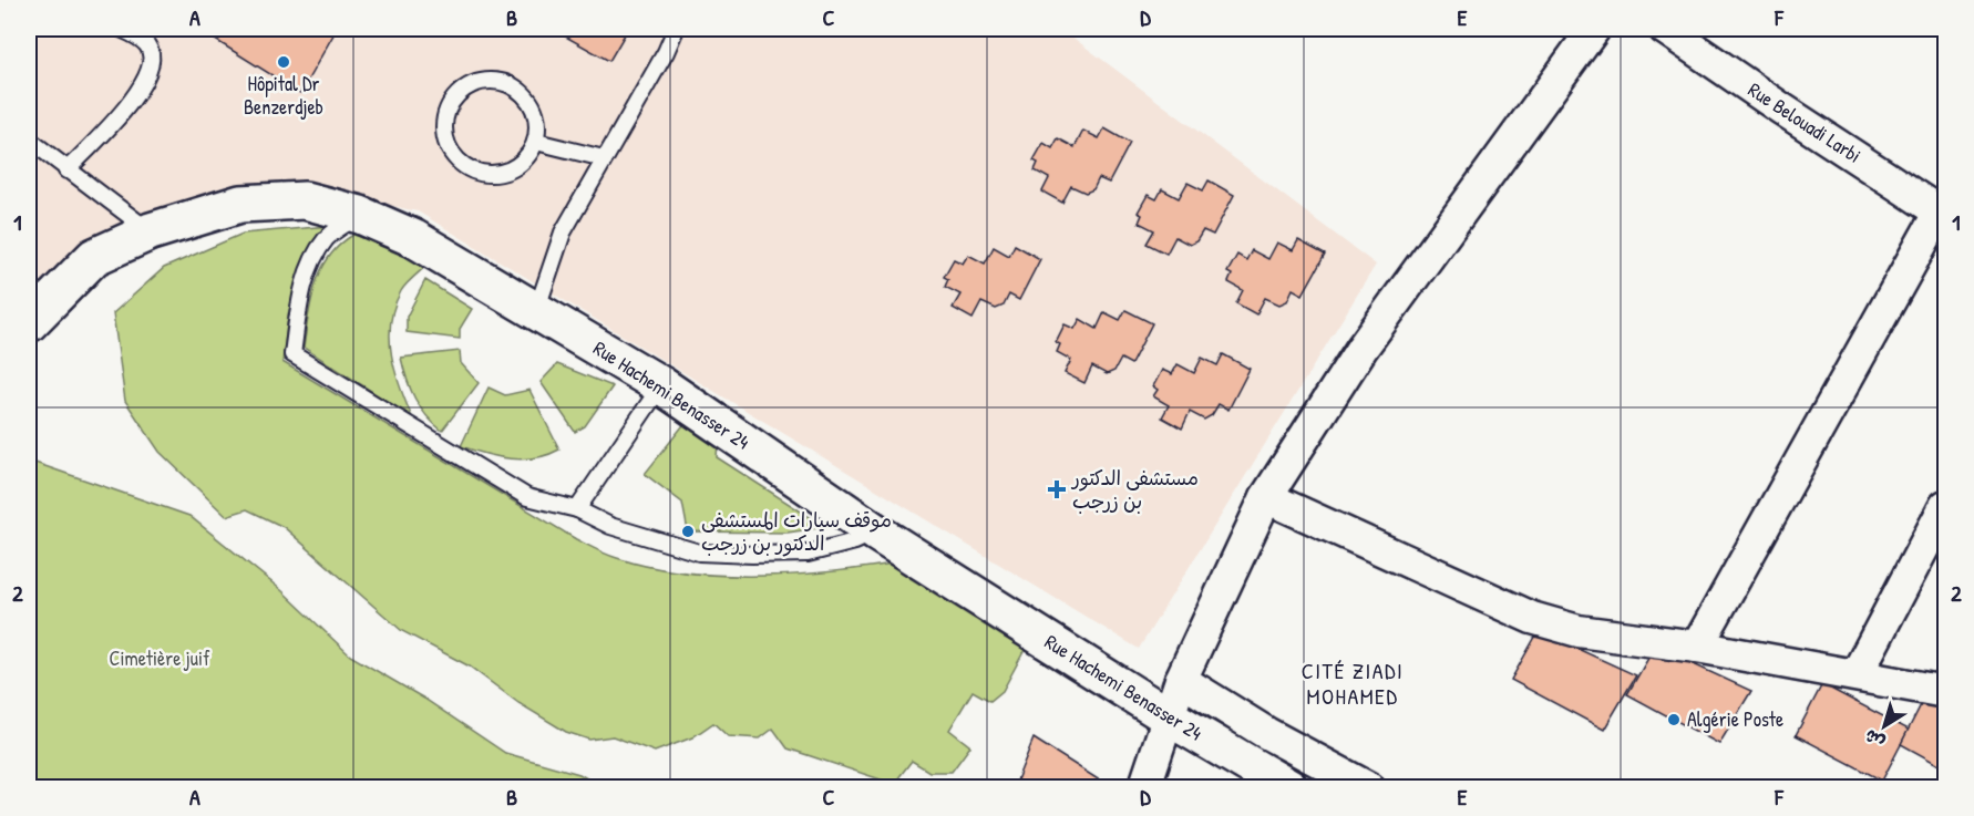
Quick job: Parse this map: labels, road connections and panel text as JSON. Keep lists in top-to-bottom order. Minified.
{"streets":{"main road":["Rue Hachemi Benasser 24"],"street":["Rue Belouadi Larbi"]},"districts":["CITÉ ZIADI MOHAMED"],"parks":["Cimetière juif"],"places":{"other":["Hôpital Dr Benzerdjeb","موقف سيارات المستشفى الدكتور بن زرجب","Algérie Poste"],"health":["مستشفى الدكتور بن زرجب"]},"north":"bottom left","grid":{"columns":["A","B","C","D","E","F"],"rows":["1","2"]}}
